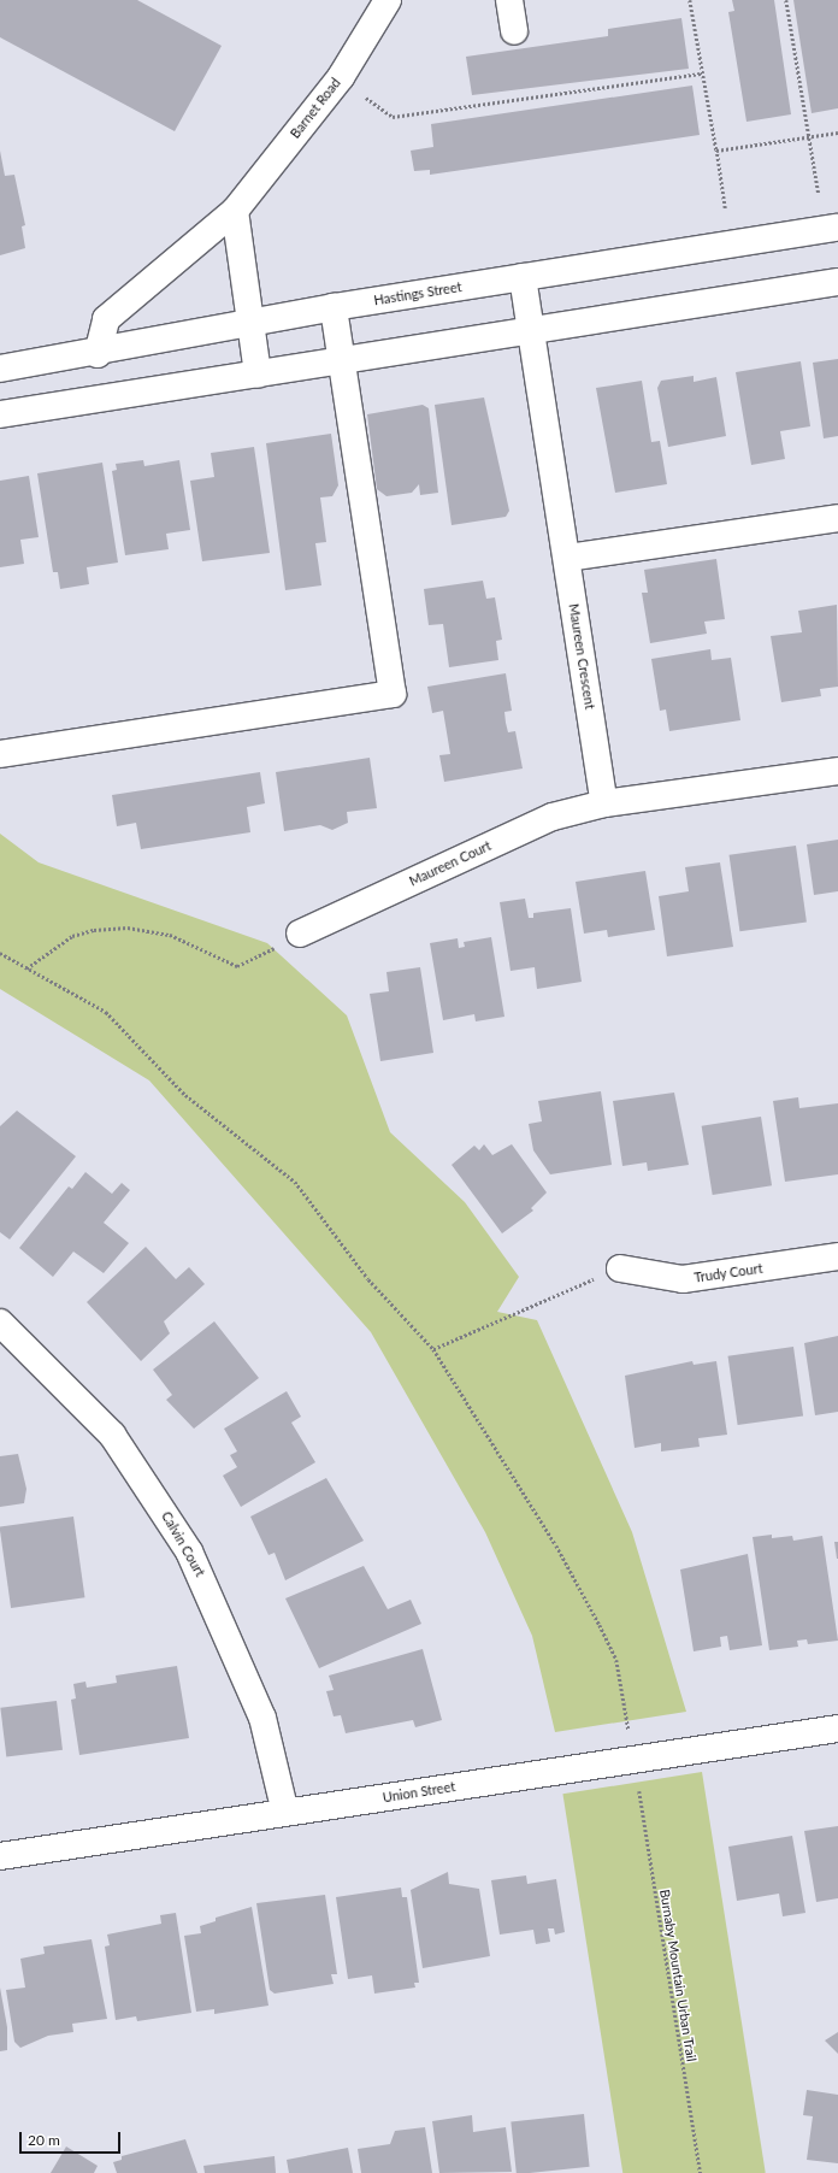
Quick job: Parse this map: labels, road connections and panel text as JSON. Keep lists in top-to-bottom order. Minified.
{"streets":{"street":["Barnet Road","Hastings Street","Maureen Crescent","Maureen Court","Trudy Court","Calvin Court","Union Street"],"path":["Burnaby Mountain Urban Trail"]},"crossings":[["Barnet Road","Hastings Street"],["Hastings Street","Maureen Crescent"],["Maureen Crescent","Maureen Court"],["Calvin Court","Union Street"]],"scale_bar":"20 m"}
